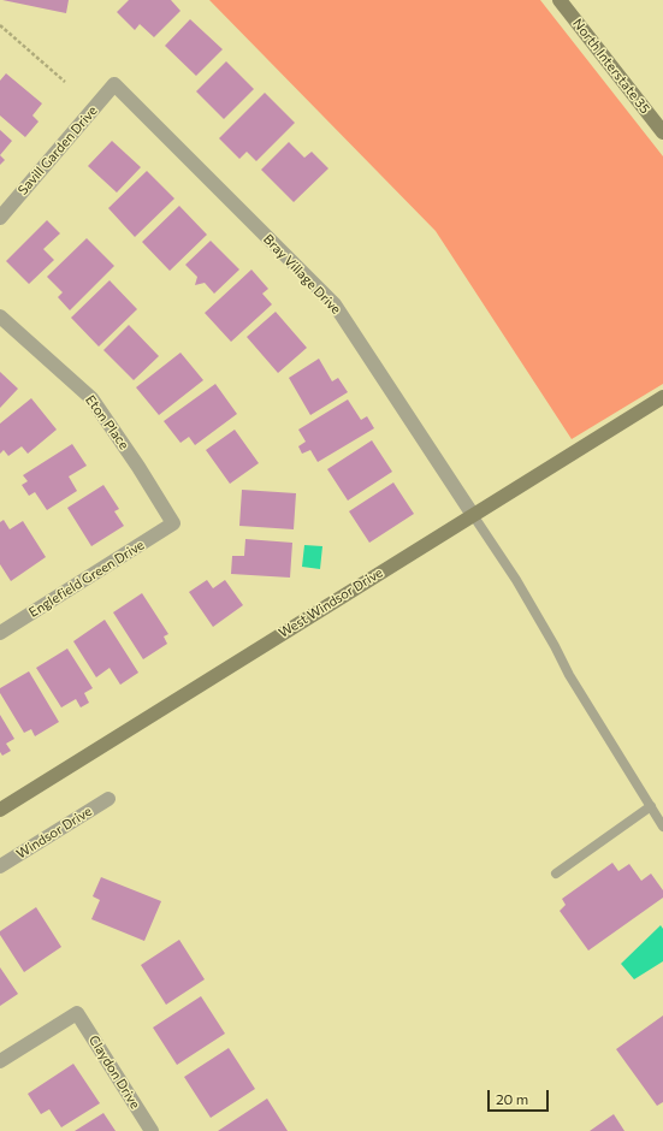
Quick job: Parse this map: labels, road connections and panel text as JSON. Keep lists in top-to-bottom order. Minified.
{"streets":{"street":["North Interstate 35","Savill Garden Drive","Bray Village Drive","Eton Place","Englefield Green Drive","West Windsor Drive","Windsor Drive","Claydon Drive"]},"crossings":[["Savill Garden Drive","Bray Village Drive"],["Bray Village Drive","West Windsor Drive"],["Eton Place","Englefield Green Drive"]],"scale_bar":"20 m"}
